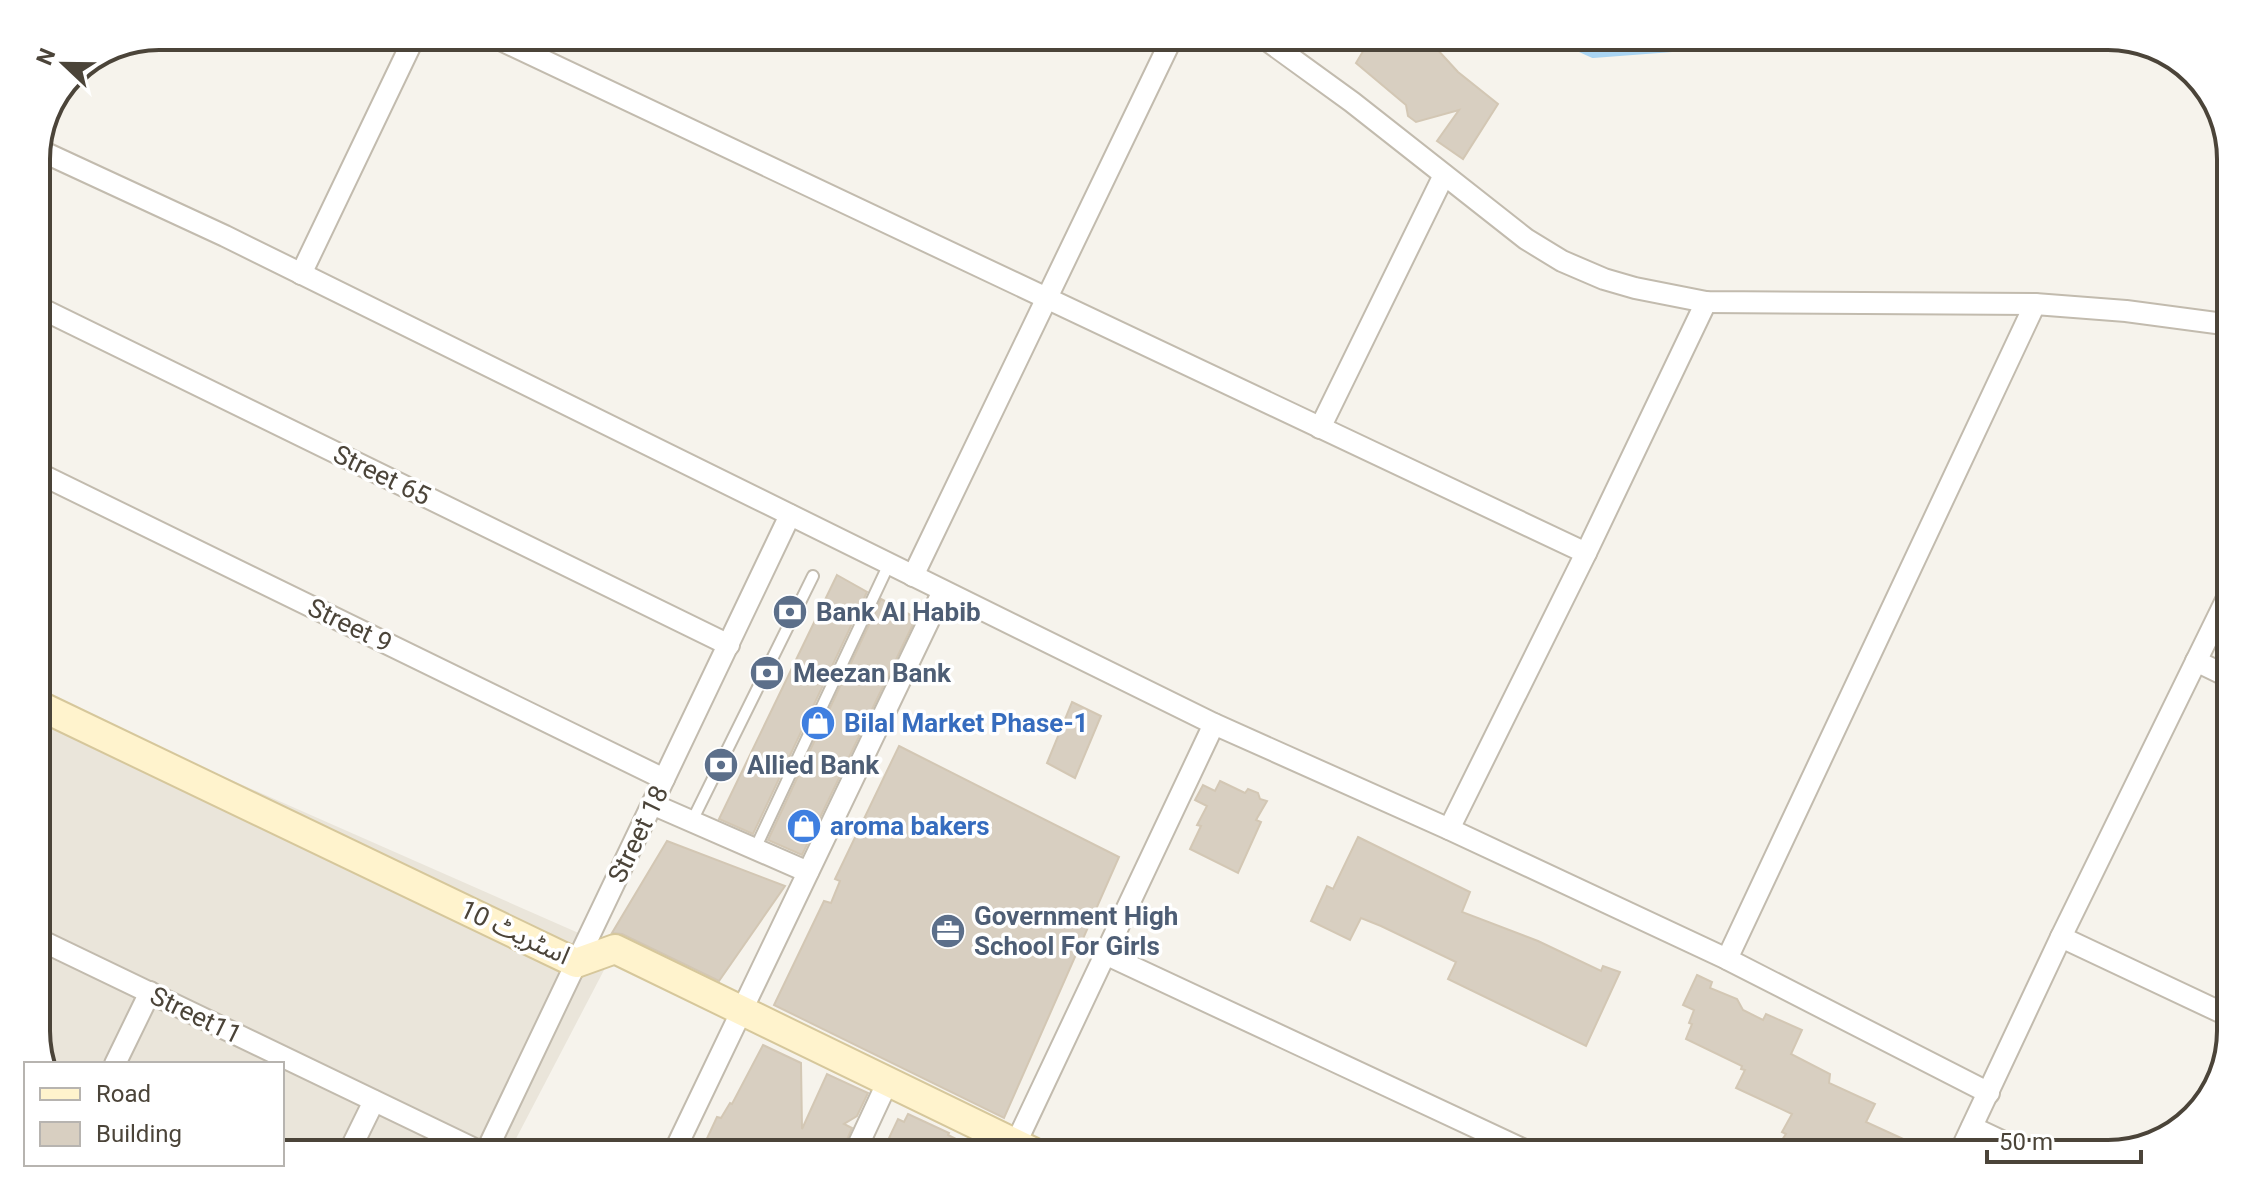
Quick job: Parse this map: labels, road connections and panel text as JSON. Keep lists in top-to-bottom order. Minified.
{"streets":{"street":["Street 65","Street 9","Street 18","اسٹریٹ 10","Street11"]},"crossings":[["Street 65","Street 18"],["Street 9","Street 18"],["Street 18","اسٹریٹ 10"]],"places":{"bank":["Bank Al Habib","Meezan Bank","Allied Bank"],"shop":["Bilal Market Phase-1","aroma bakers"],"office":["Government High School For Girls"]},"legend":["Road","Building"],"scale_bar":"50 m","north":"left"}
